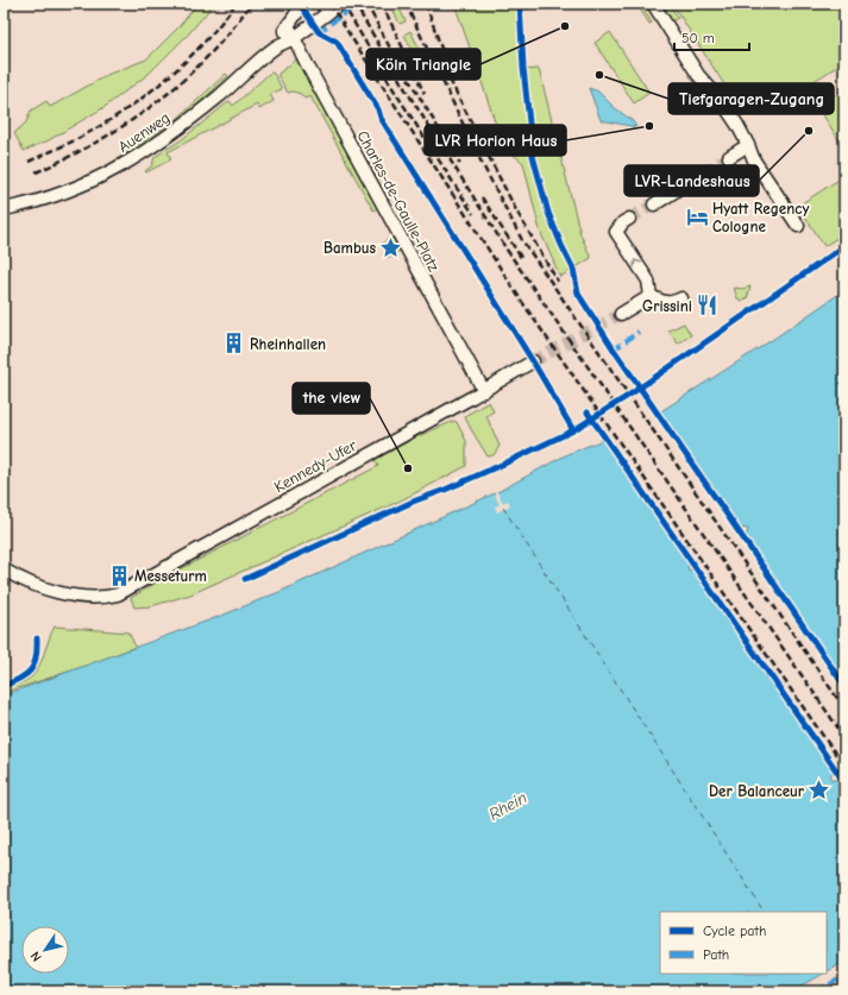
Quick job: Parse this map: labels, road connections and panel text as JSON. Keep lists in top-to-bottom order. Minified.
{"streets":{"street":["Auenweg","Charles-de-Gaulle-Platz","Kennedy-Ufer"]},"crossings":[["Auenweg","Charles-de-Gaulle-Platz"],["Charles-de-Gaulle-Platz","Kennedy-Ufer"]],"water":["Rhein"],"places":{"other":["Köln Triangle","Tiefgaragen-Zugang","LVR Horion Haus","LVR-Landeshaus","the view"],"hotel":["Hyatt Regency Cologne"],"place":["Bambus","Der Balanceur"],"restaurant":["Grissini"],"building":["Rheinhallen","Messeturm"]},"legend":["Cycle path","Path"],"scale_bar":"50 m","north":"bottom left"}
